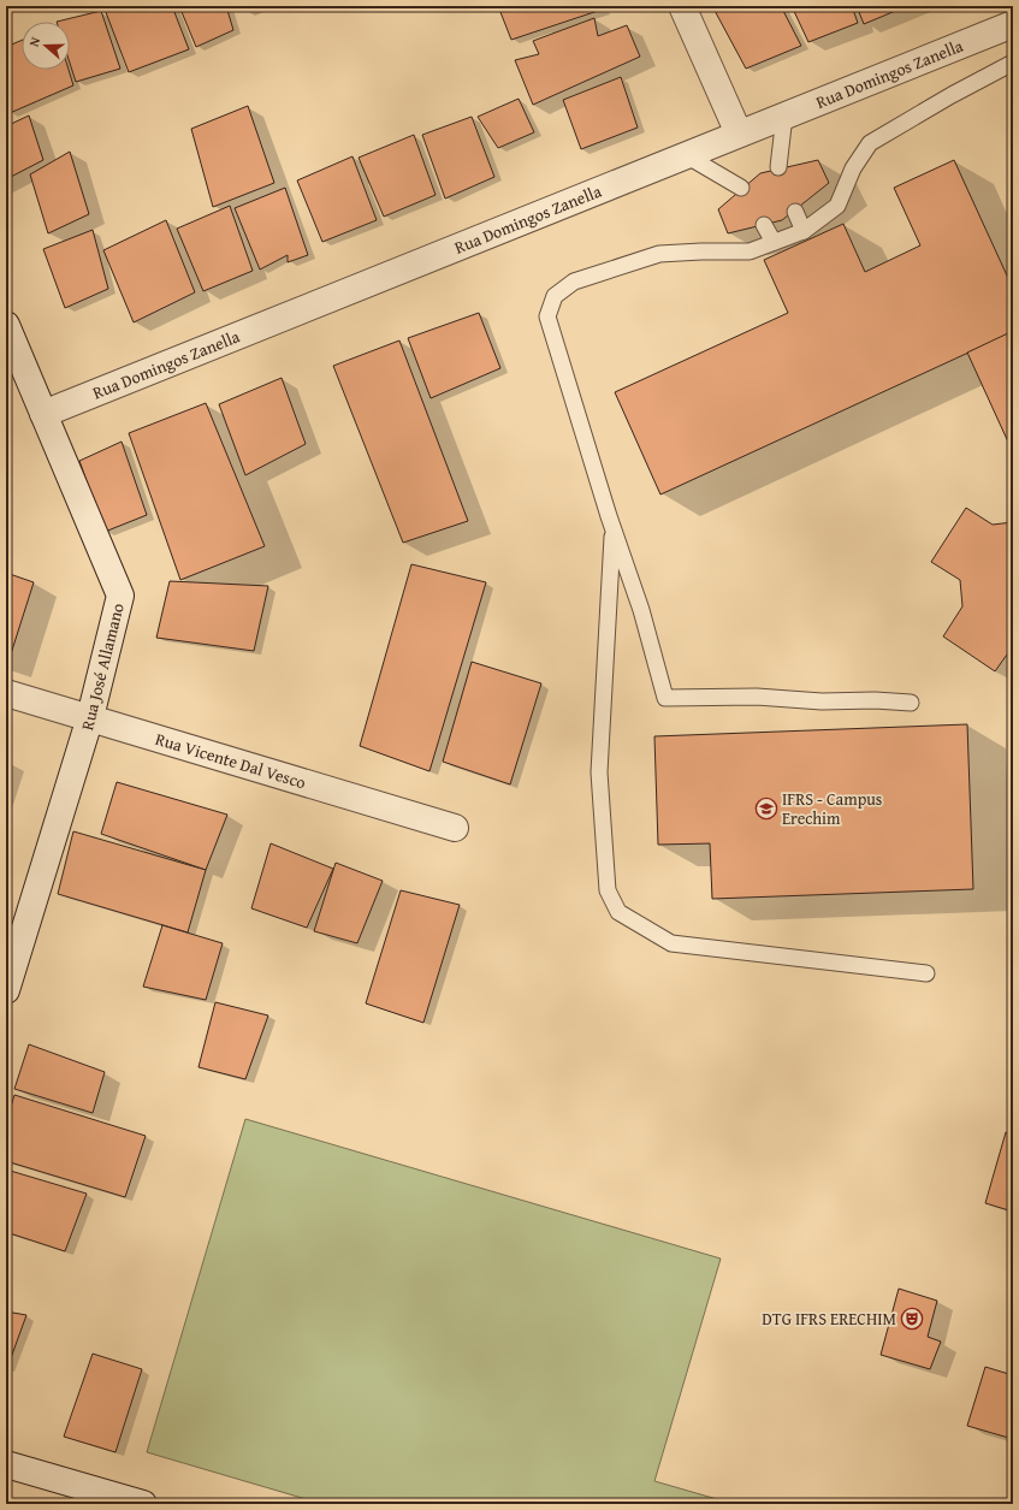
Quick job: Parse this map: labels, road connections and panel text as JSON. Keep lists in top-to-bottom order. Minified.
{"streets":{"street":["Rua Domingos Zanella","Rua José Allamano","Rua Vicente Dal Vesco"]},"crossings":[["Rua Domingos Zanella","Rua José Allamano"],["Rua José Allamano","Rua Vicente Dal Vesco"]],"places":{"school or university":["IFRS - Campus Erechim"],"theatre":["DTG IFRS ERECHIM"]},"north":"left"}
